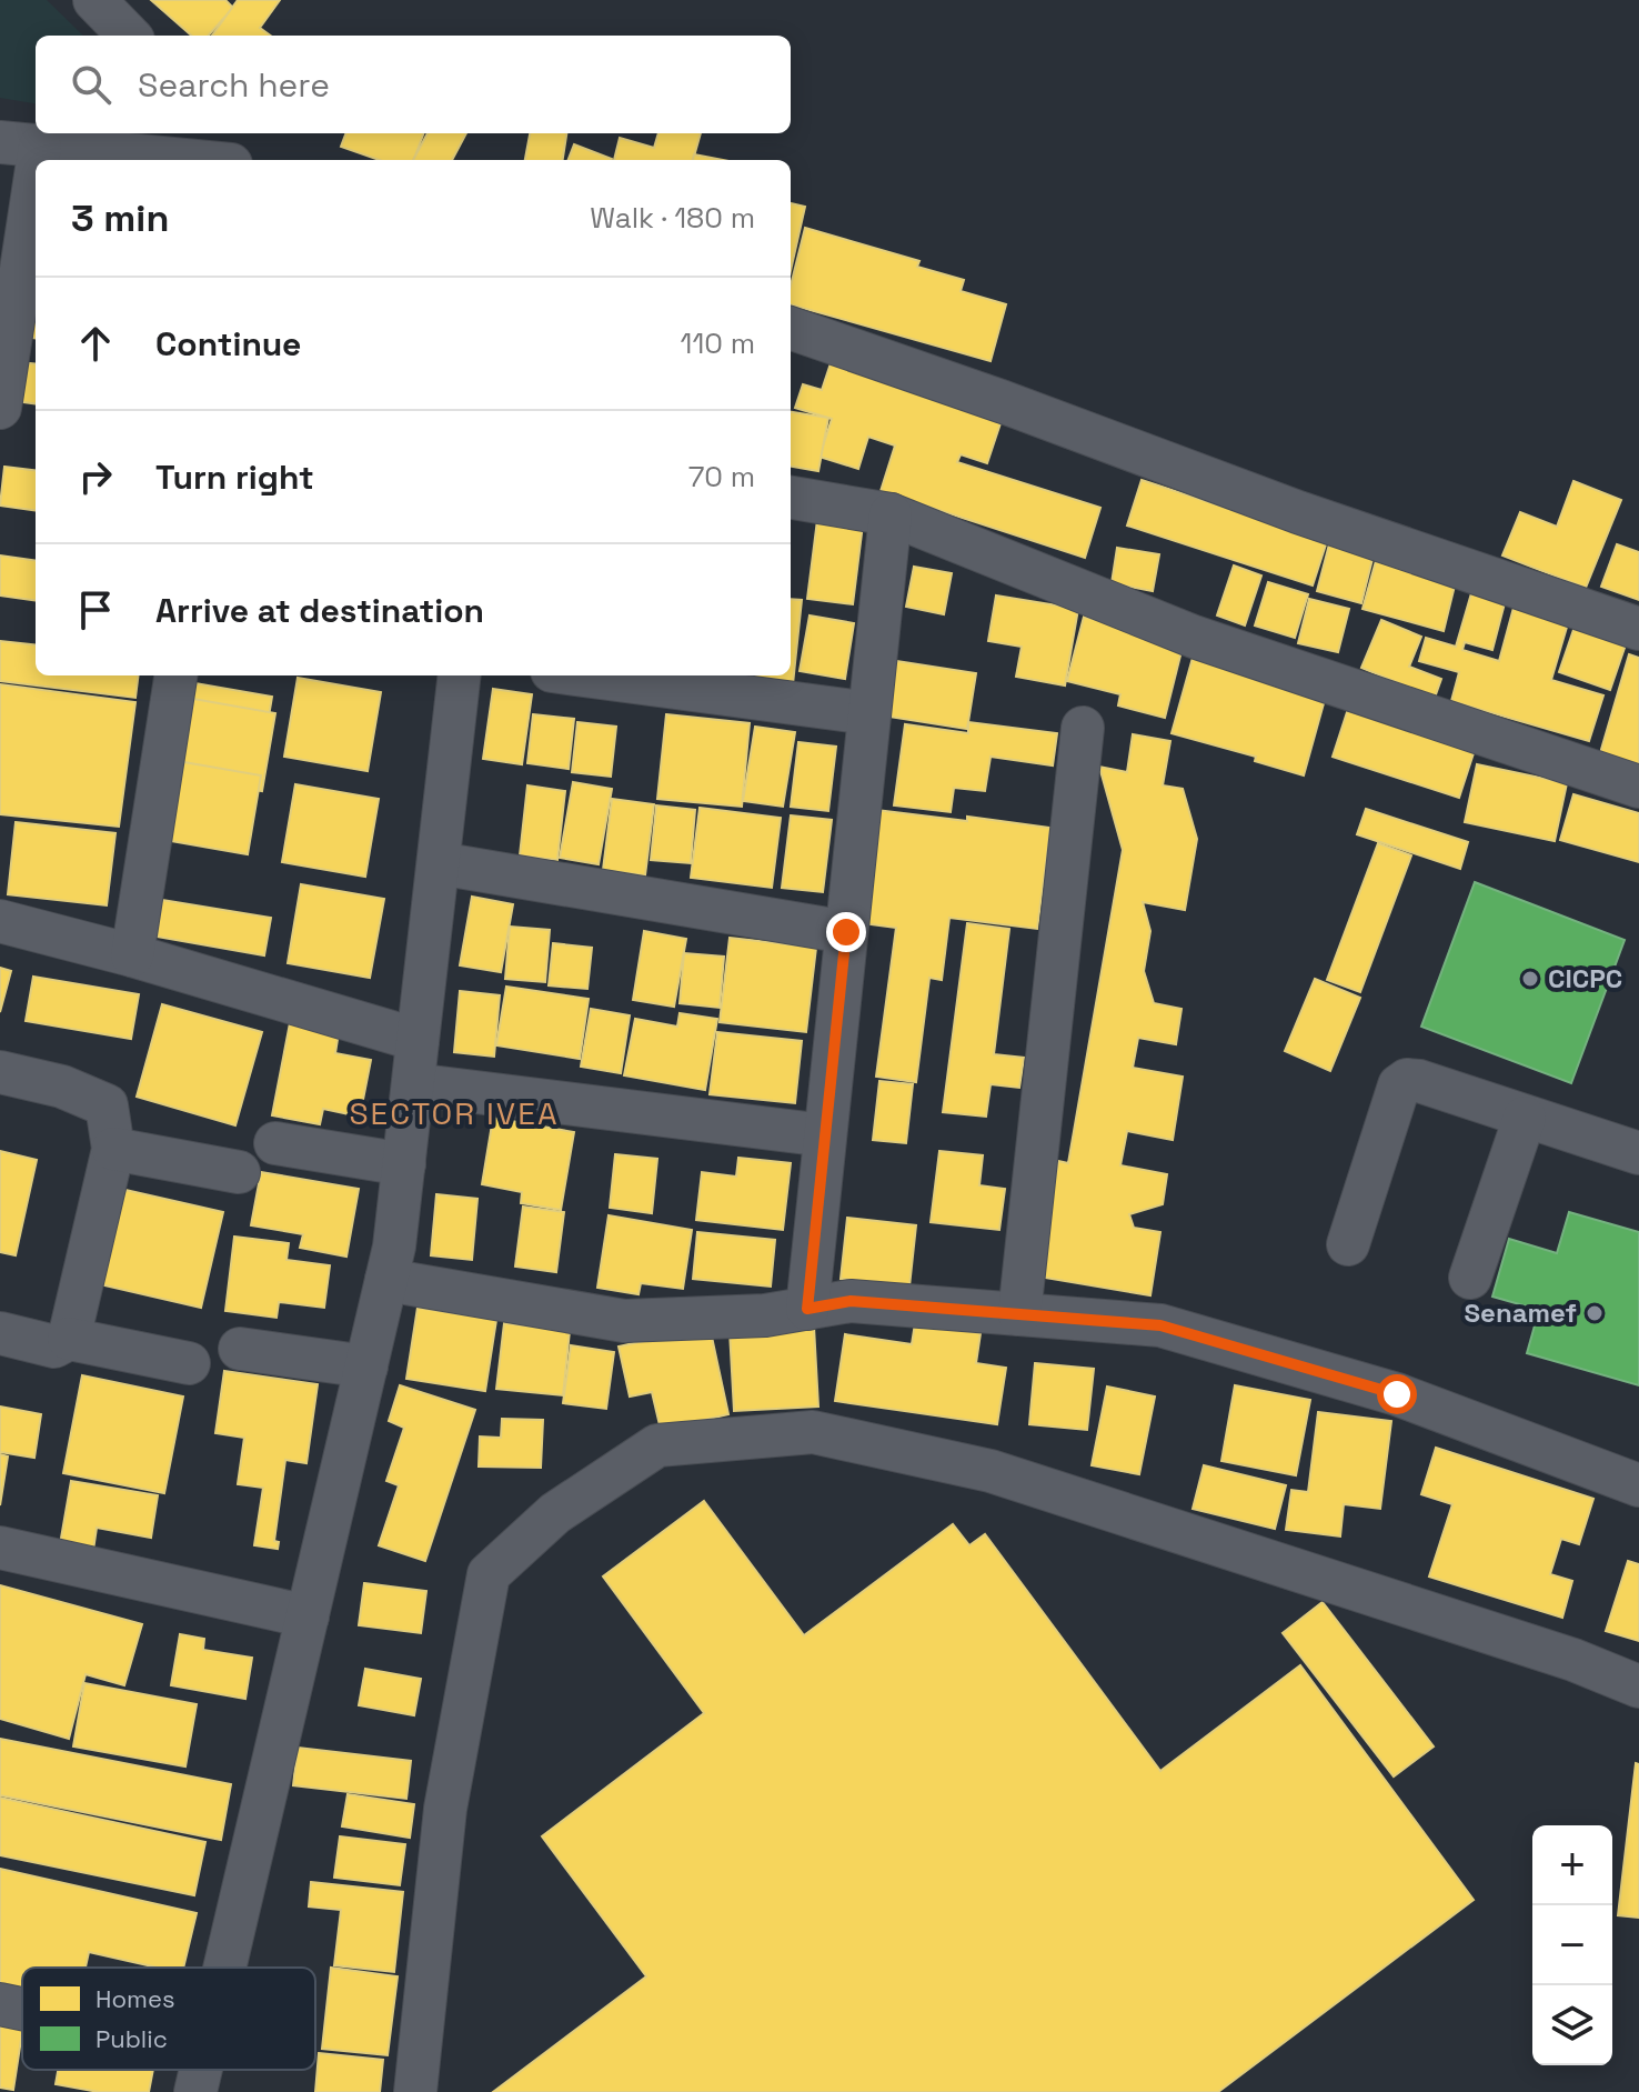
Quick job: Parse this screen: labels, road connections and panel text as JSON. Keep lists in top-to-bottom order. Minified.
{"districts":["SECTOR IVEA"],"places":["CICPC","Senamef"],"legend":["Homes","Public"],"page":{"search":"Search here","heading":["3 min","Walk · 180 m"],"list":[["Continue","110 m"],["Turn right","70 m"],"Arrive at destination"],"map_buttons":["+","−"]}}
